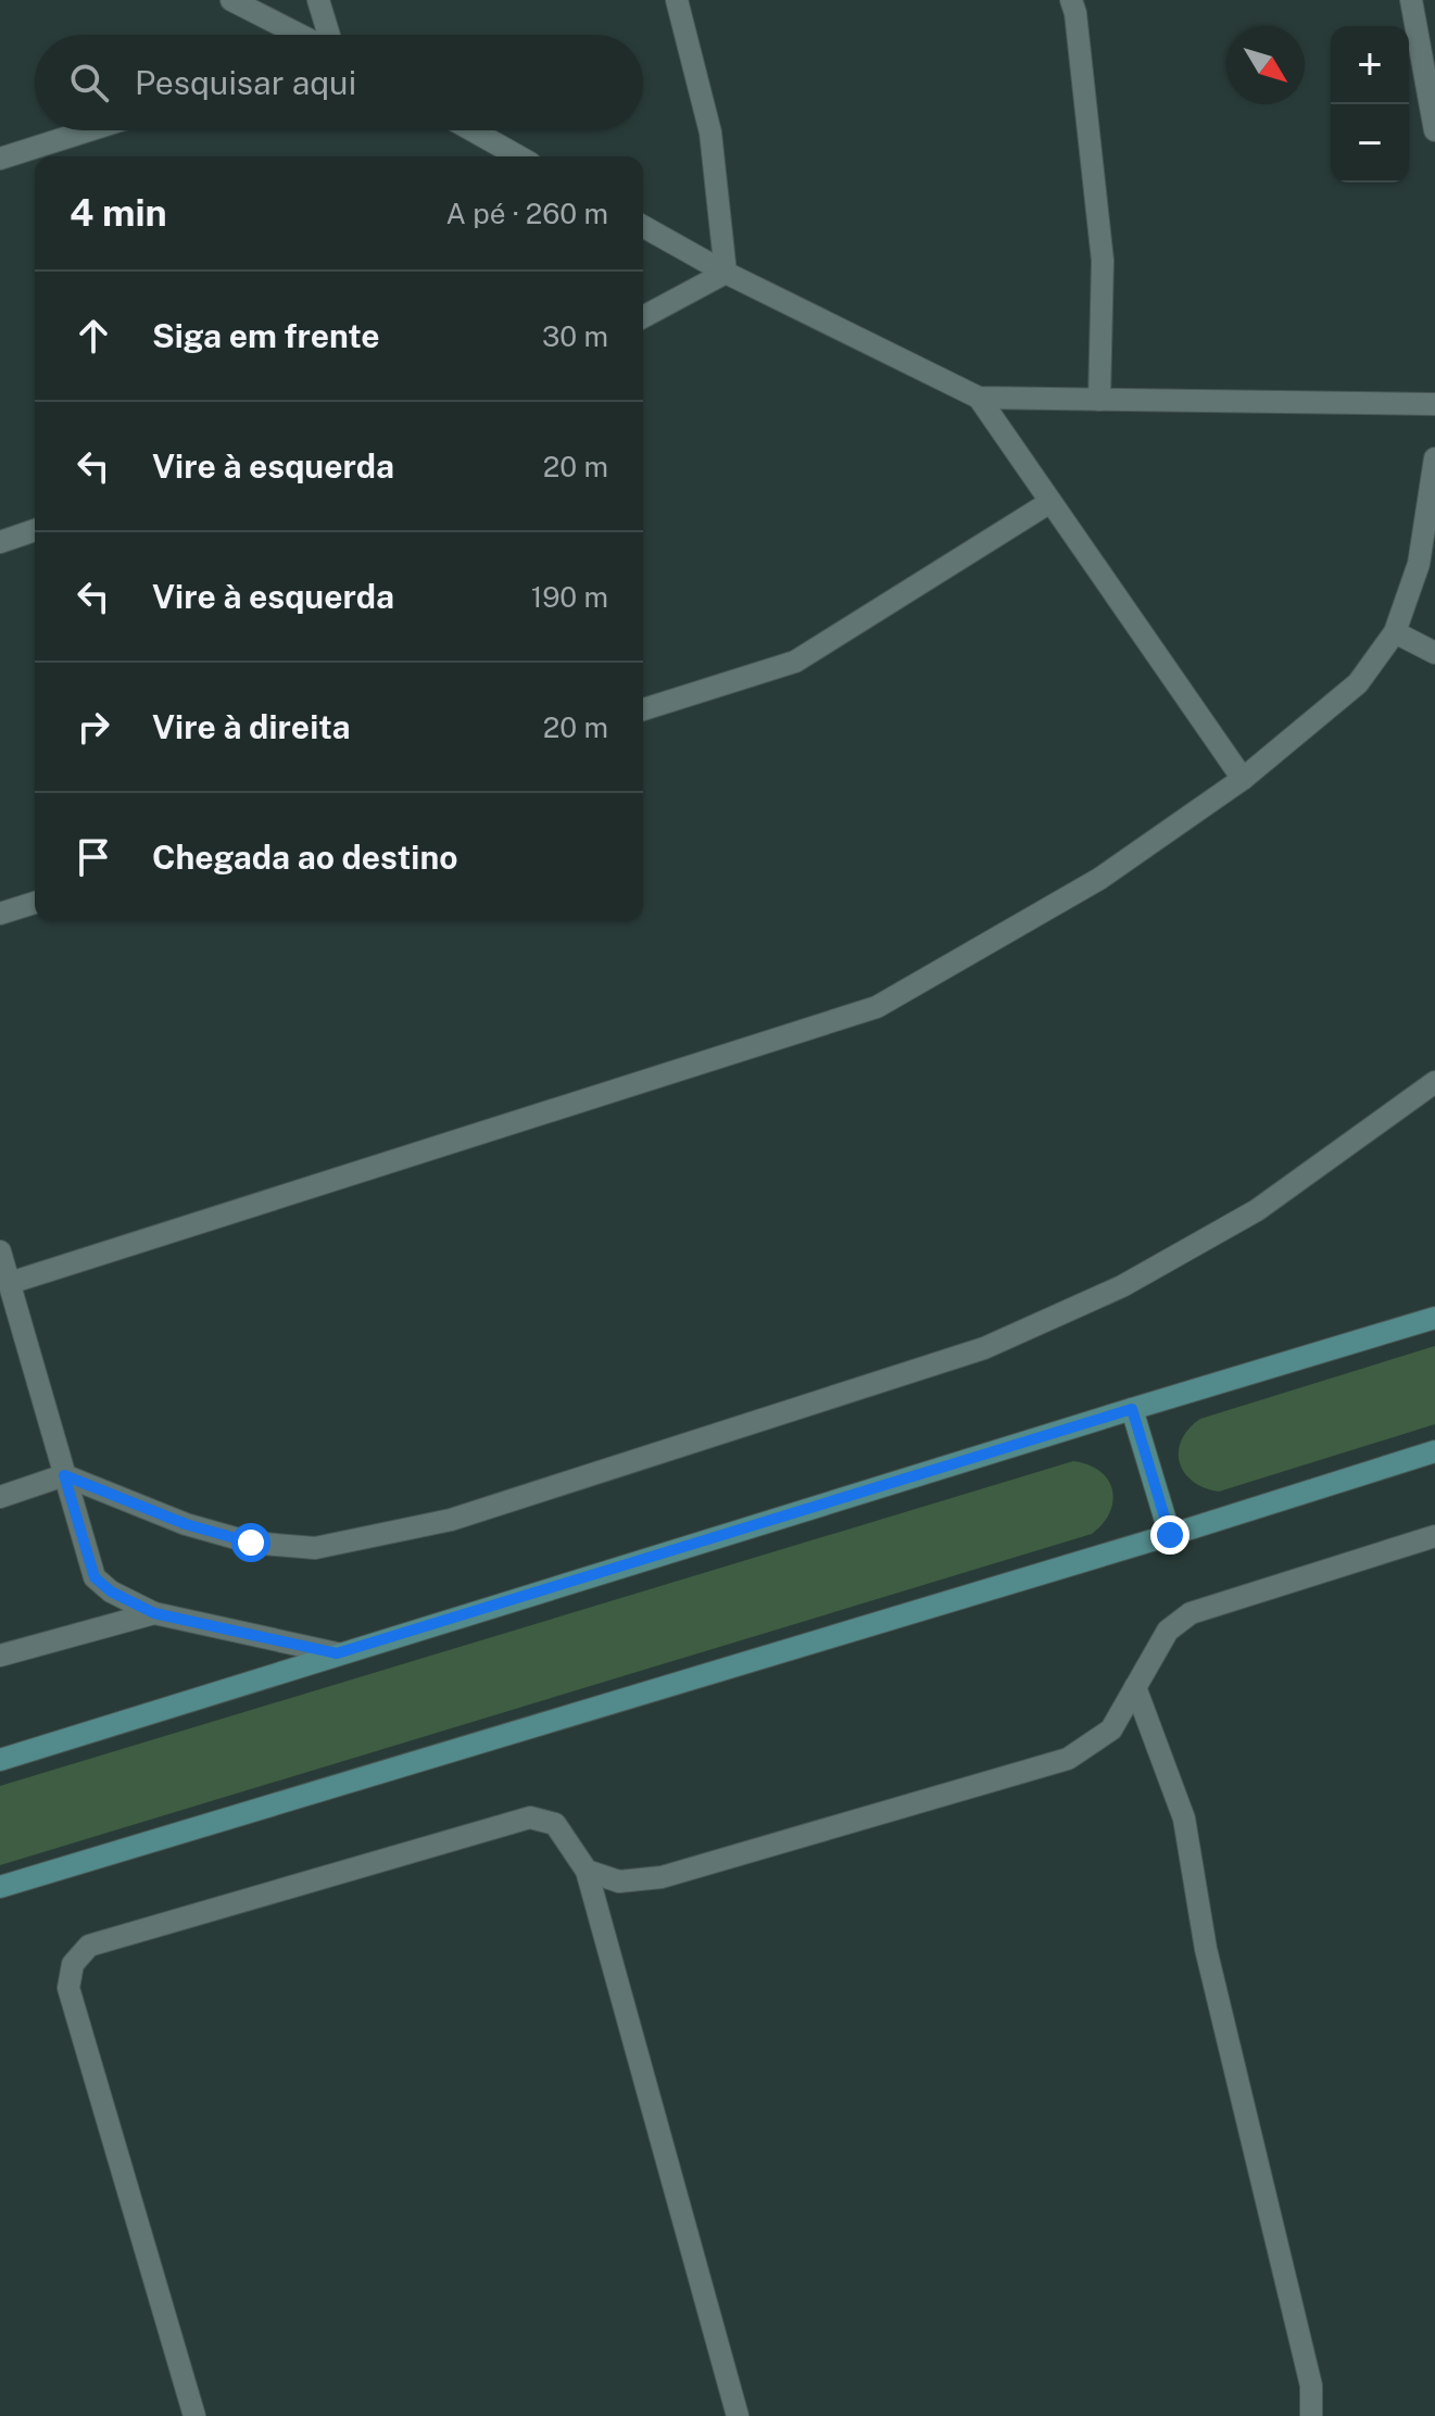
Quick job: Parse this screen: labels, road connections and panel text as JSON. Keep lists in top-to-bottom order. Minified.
{"north":"bottom right","page":{"map_buttons":["+","−"],"search":"Pesquisar aqui","heading":["4 min","A pé · 260 m"],"list":[["Siga em frente","30 m"],["Vire à esquerda","20 m"],["Vire à esquerda","190 m"],["Vire à direita","20 m"],"Chegada ao destino"]}}
